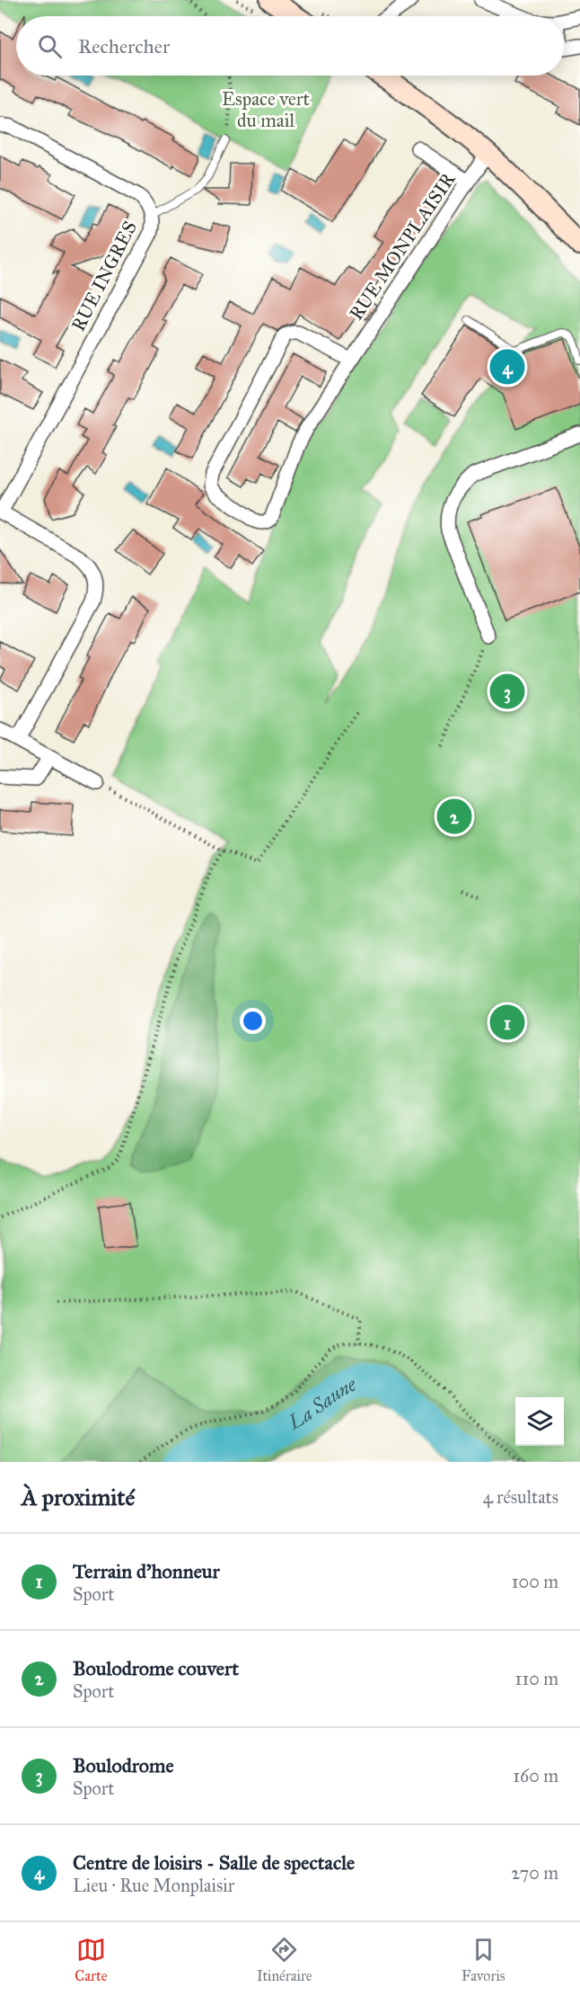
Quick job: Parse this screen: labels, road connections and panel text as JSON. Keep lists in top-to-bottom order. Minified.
{"streets":{"street":["RUE MONPLAISIR","RUE INGRES"]},"water":["La Saune"],"parks":["Espace vert du mail"],"page":{"search":"Rechercher","pins":["4","3","2","1"],"heading":["À proximité","4 résultats"],"list":[{"mark":"1","name":"Terrain d'honneur","note":"Sport","value":"100 m"},{"mark":"2","name":"Boulodrome couvert","note":"Sport","value":"110 m"},{"mark":"3","name":"Boulodrome","note":"Sport","value":"160 m"},{"mark":"4","name":"Centre de loisirs - Salle de spectacle","note":"Lieu · Rue Monplaisir","value":"270 m"}],"nav":["Carte","Itinéraire","Favoris"]}}
